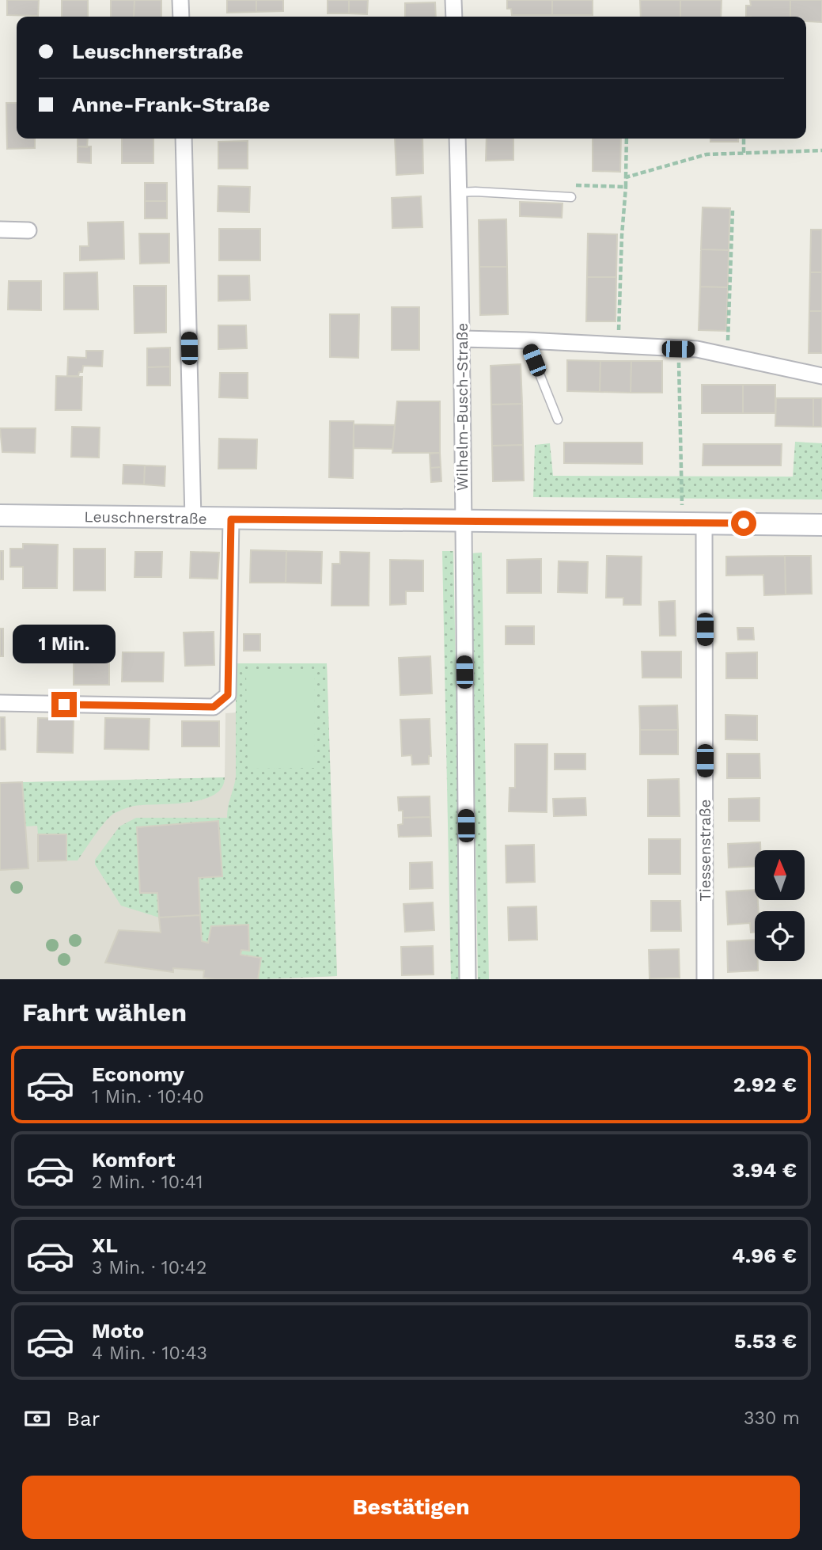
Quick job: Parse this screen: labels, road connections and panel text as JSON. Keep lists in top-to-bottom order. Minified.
{"streets":{"main road":["Leuschnerstraße"],"street":["Wilhelm-Busch-Straße","Tiessenstraße"]},"crossings":[["Wilhelm-Busch-Straße","Leuschnerstraße"],["Leuschnerstraße","Tiessenstraße"]],"north":"top","page":{"banner":["Leuschnerstraße","Anne-Frank-Straße"],"bubble":"1 Min.","heading":"Fahrt wählen","list":[{"name":"Economy","note":"1 Min. · 10:40","value":"2.92 €"},{"name":"Komfort","note":"2 Min. · 10:41","value":"3.94 €"},{"name":"XL","note":"3 Min. · 10:42","value":"4.96 €"},{"name":"Moto","note":"4 Min. · 10:43","value":"5.53 €"}],"pay":["Bar","330 m"],"buttons":"Bestätigen"}}
